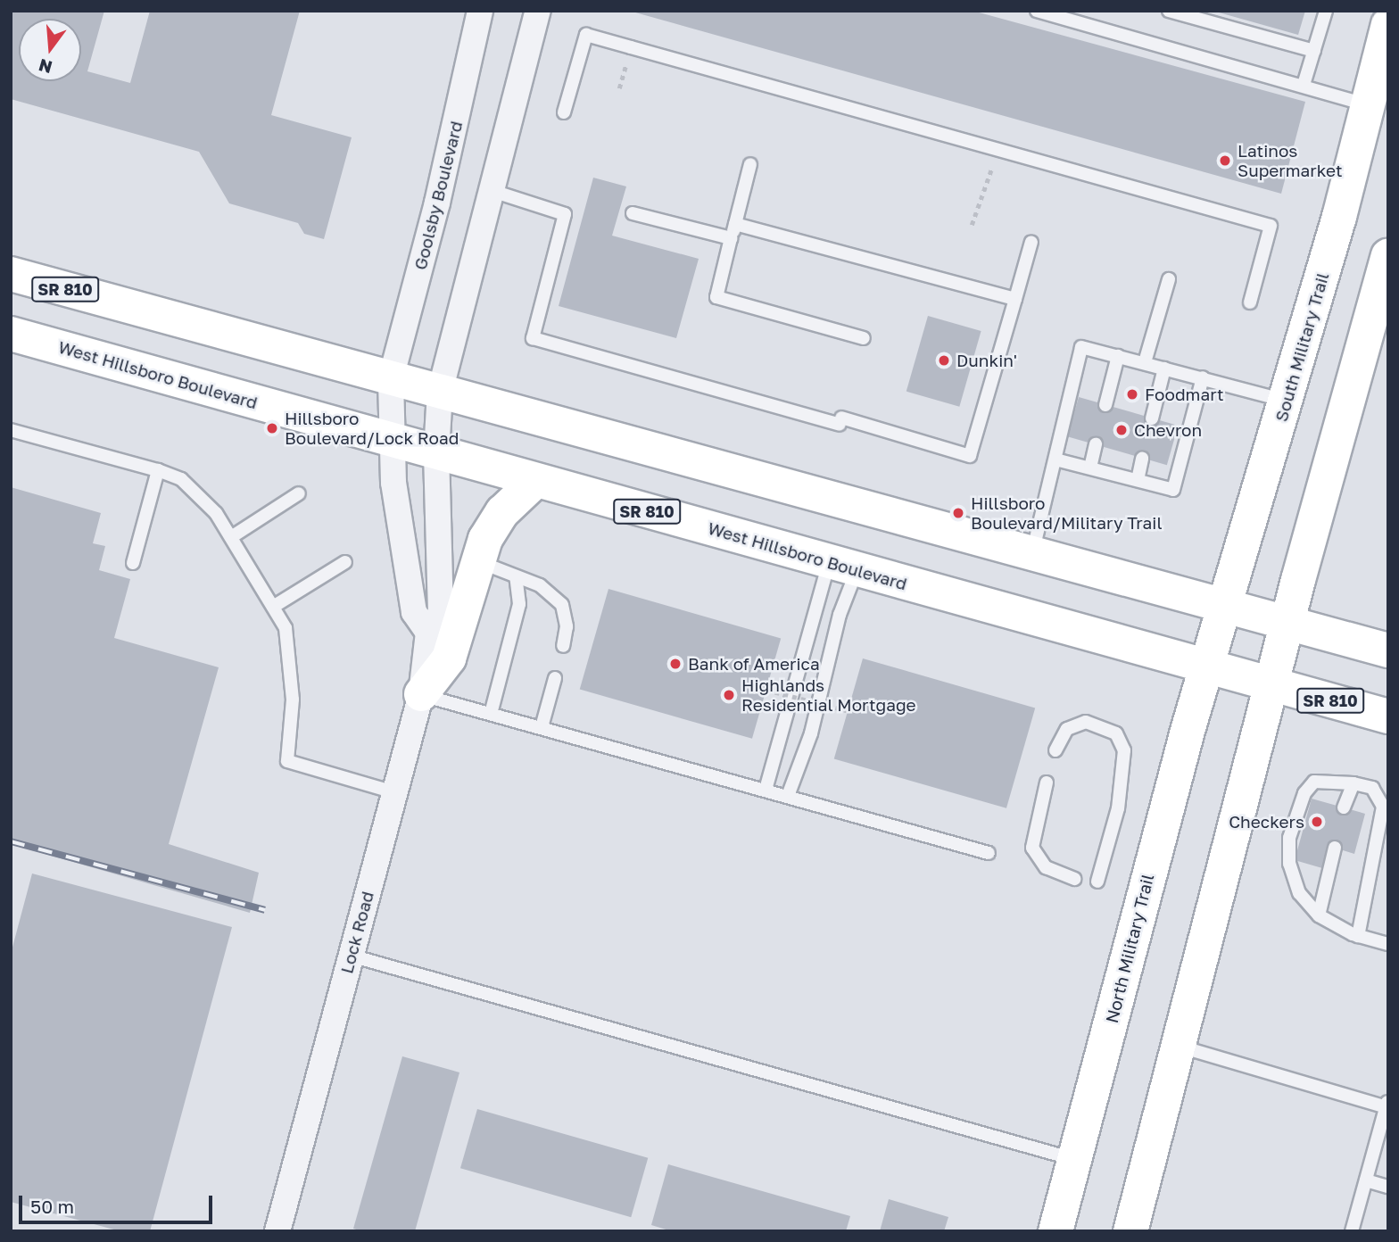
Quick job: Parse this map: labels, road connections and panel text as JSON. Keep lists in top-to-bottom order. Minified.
{"streets":{"main road":["SR 810","South Military Trail","West Hillsboro Boulevard","North Military Trail"],"street":["Goolsby Boulevard","Lock Road"]},"crossings":[["Goolsby Boulevard","SR 810"],["Goolsby Boulevard","West Hillsboro Boulevard"],["SR 810","South Military Trail"],["South Military Trail","West Hillsboro Boulevard"],["South Military Trail","North Military Trail"],["West Hillsboro Boulevard","Lock Road"],["West Hillsboro Boulevard","North Military Trail"]],"places":["Latinos Supermarket","Dunkin'","Foodmart","Hillsboro Boulevard/Lock Road","Chevron","Hillsboro Boulevard/Military Trail","Bank of America","Highlands Residential Mortgage","Checkers"],"scale_bar":"50 m","north":"bottom"}
